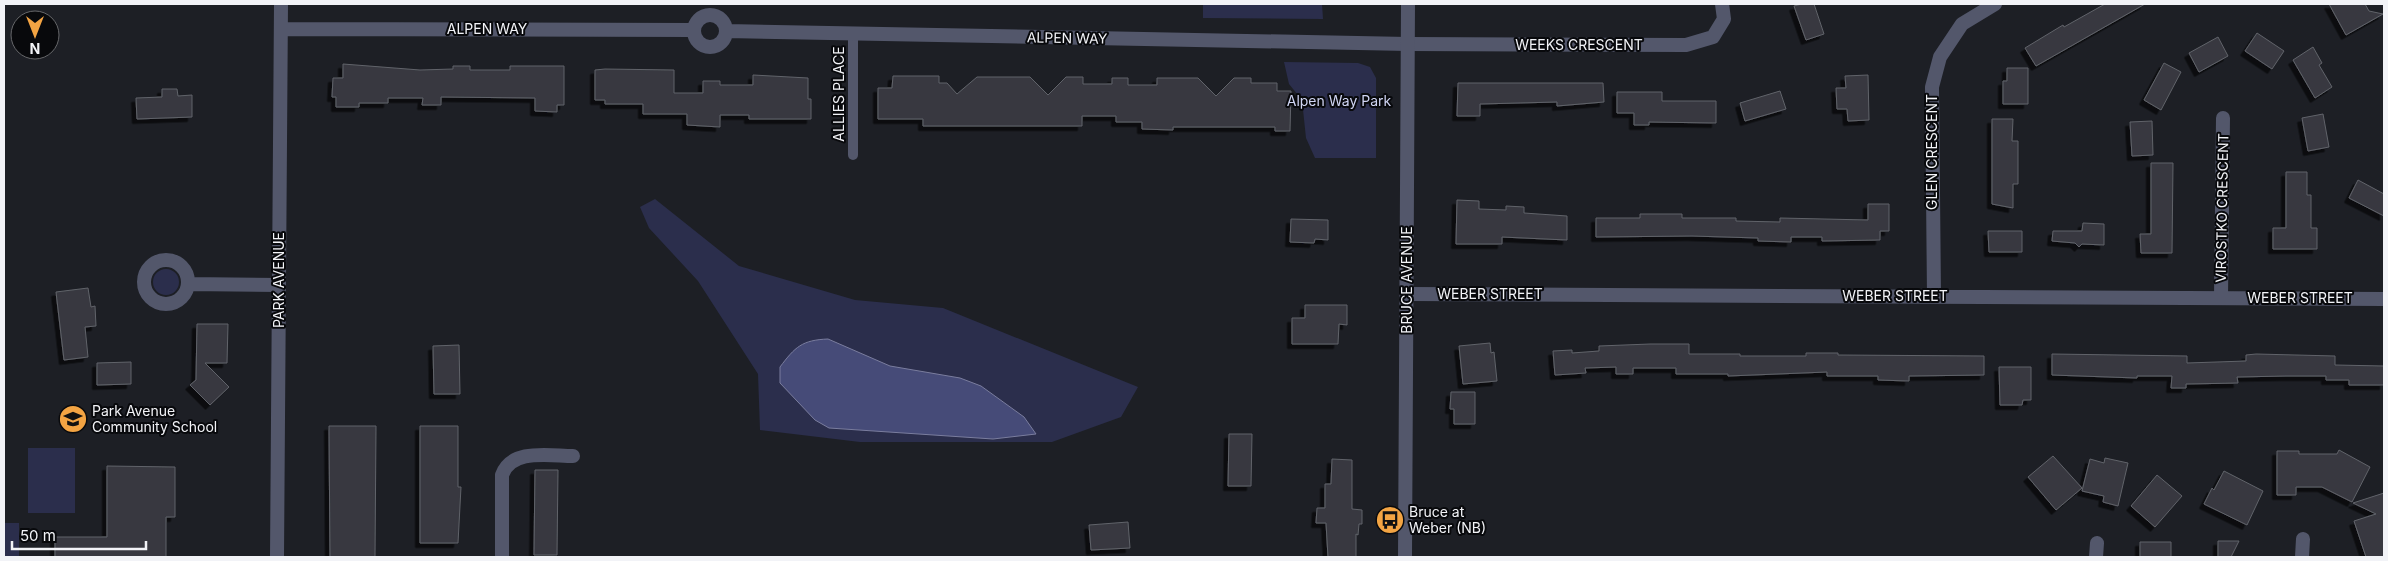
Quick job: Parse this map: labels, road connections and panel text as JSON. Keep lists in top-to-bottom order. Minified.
{"streets":{"street":["ALPEN WAY","WEEKS CRESCENT","GLEN CRESCENT","VIROSTKO CRESCENT","PARK AVENUE","BRUCE AVENUE","WEBER STREET"],"lane":["ALLIES PLACE"]},"crossings":[["ALPEN WAY","WEEKS CRESCENT"],["ALPEN WAY","ALLIES PLACE"],["ALPEN WAY","PARK AVENUE"],["ALPEN WAY","BRUCE AVENUE"],["WEEKS CRESCENT","BRUCE AVENUE"],["GLEN CRESCENT","WEBER STREET"],["VIROSTKO CRESCENT","WEBER STREET"],["BRUCE AVENUE","WEBER STREET"]],"parks":["Alpen Way Park"],"places":{"school or university":["Park Avenue Community School"],"bus stop":["Bruce at Weber (NB)"]},"scale_bar":"50 m","north":"bottom"}
